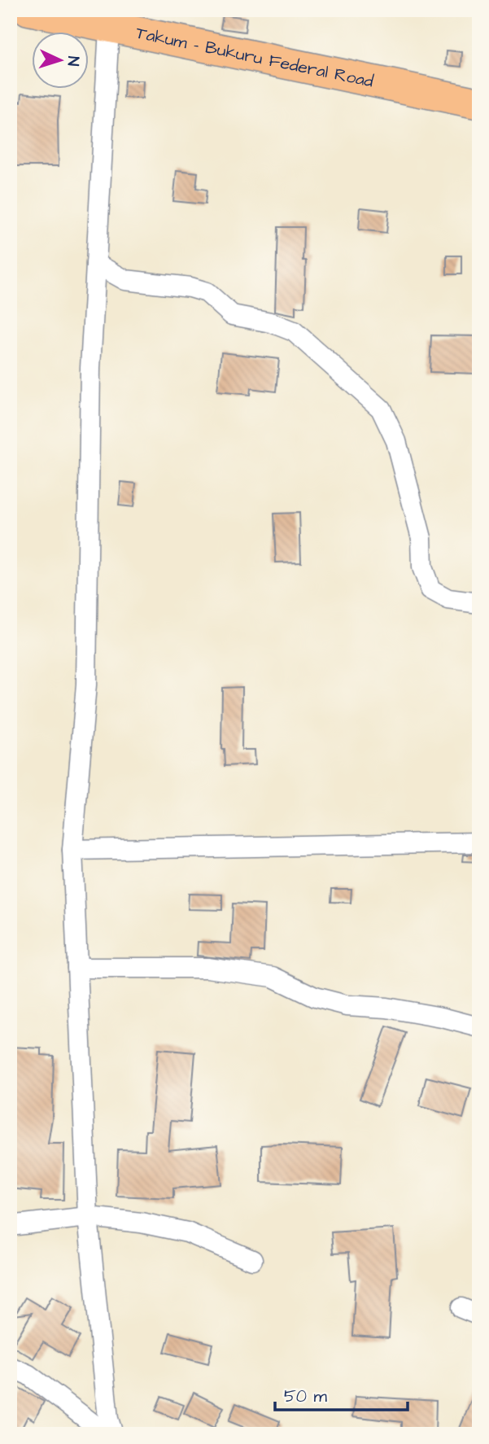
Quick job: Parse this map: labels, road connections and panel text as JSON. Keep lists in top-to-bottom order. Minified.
{"streets":{"main road":["Takum - Bukuru Federal Road"]},"scale_bar":"50 m","north":"right"}
